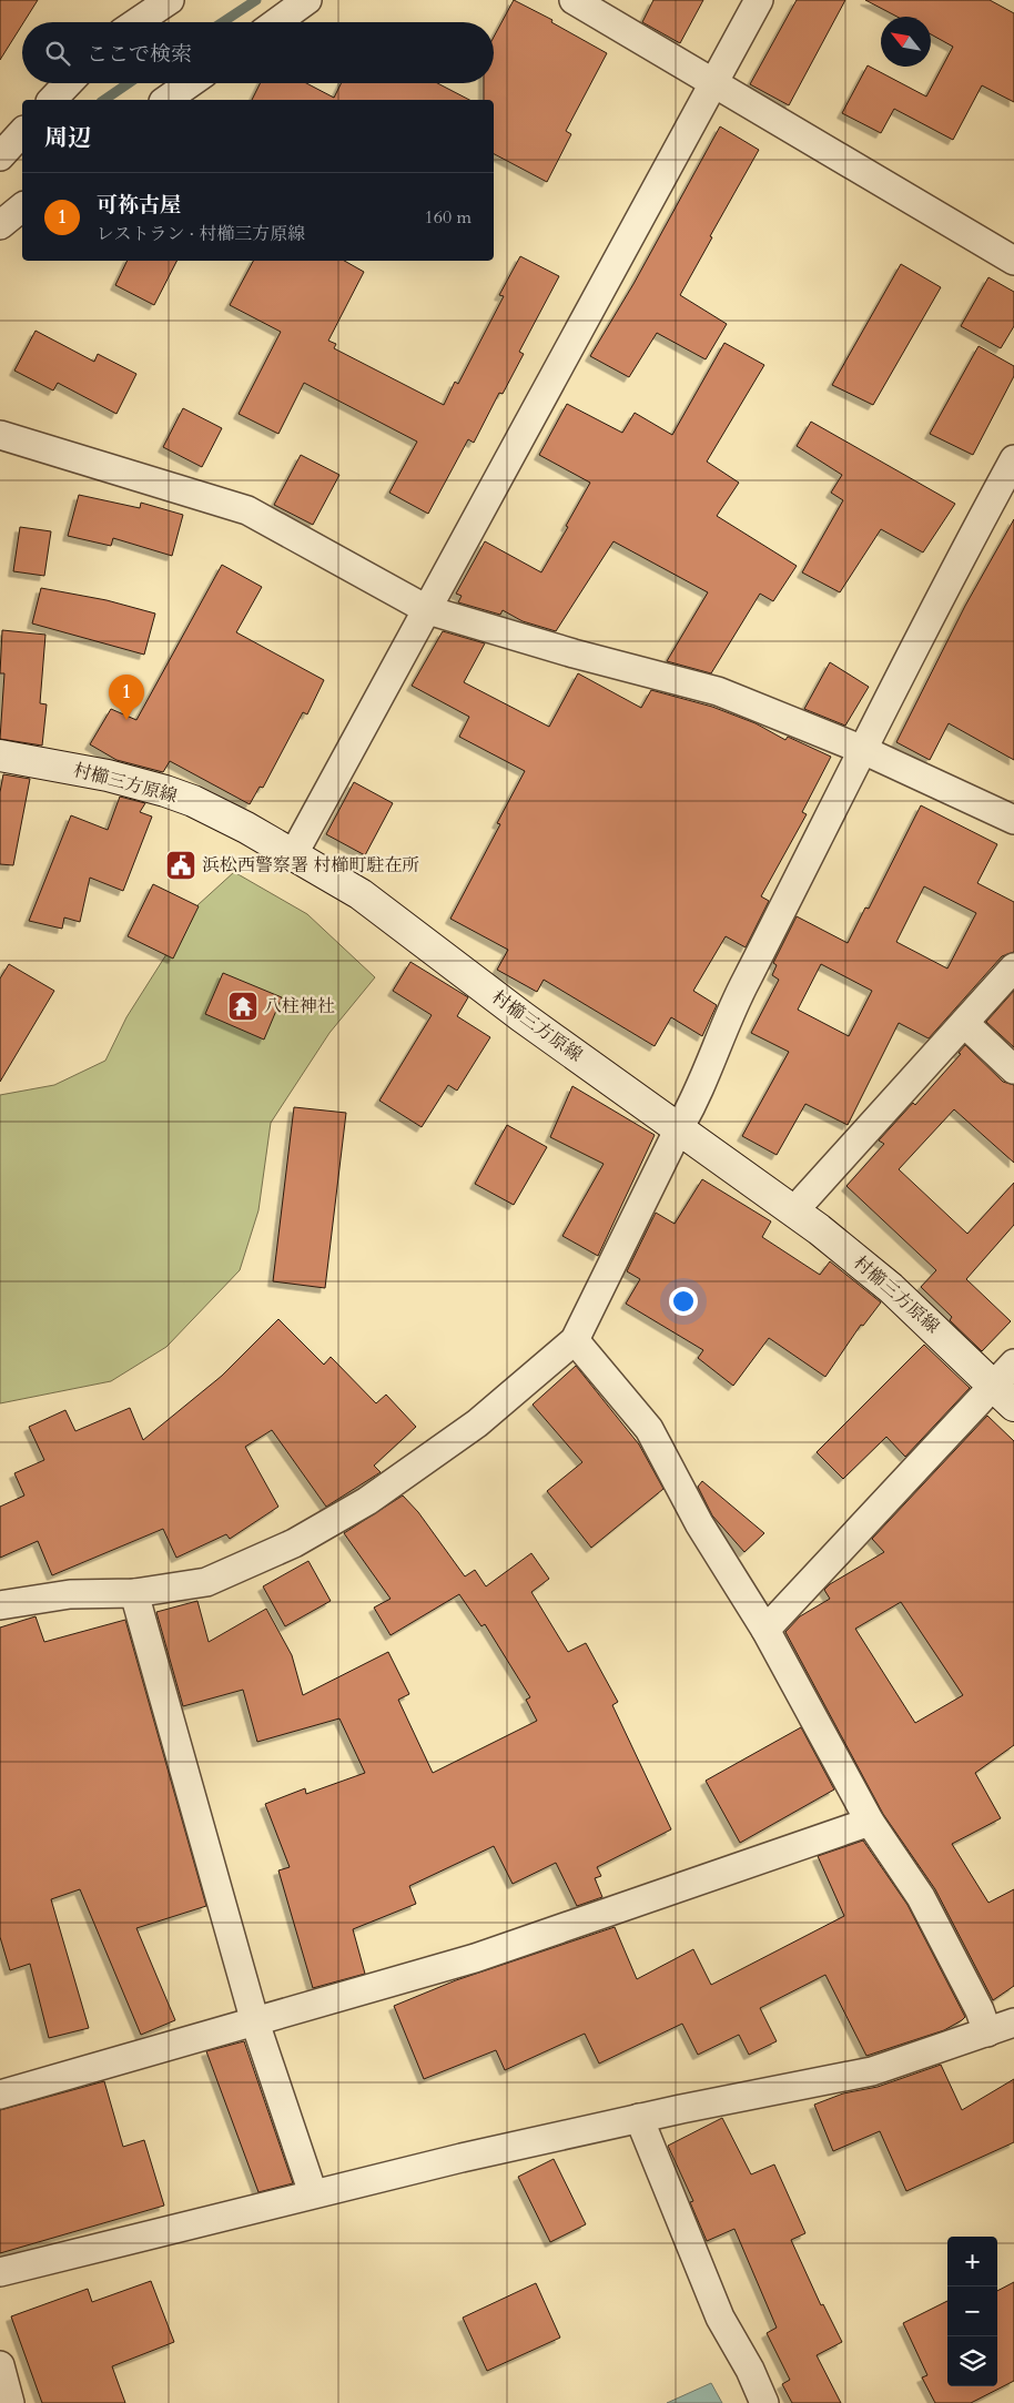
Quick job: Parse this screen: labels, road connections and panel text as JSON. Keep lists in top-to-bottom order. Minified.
{"streets":{"main road":["村櫛三方原線"]},"places":{"public building":["浜松西警察署 村櫛町駐在所"],"temple":["八柱神社"]},"north":"top left","page":{"search":"ここで検索","heading":"周辺","list":[{"mark":"1","name":"可祢古屋","note":"レストラン · 村櫛三方原線","value":"160 m"}],"pins":"1","map_buttons":["+","−"]}}
